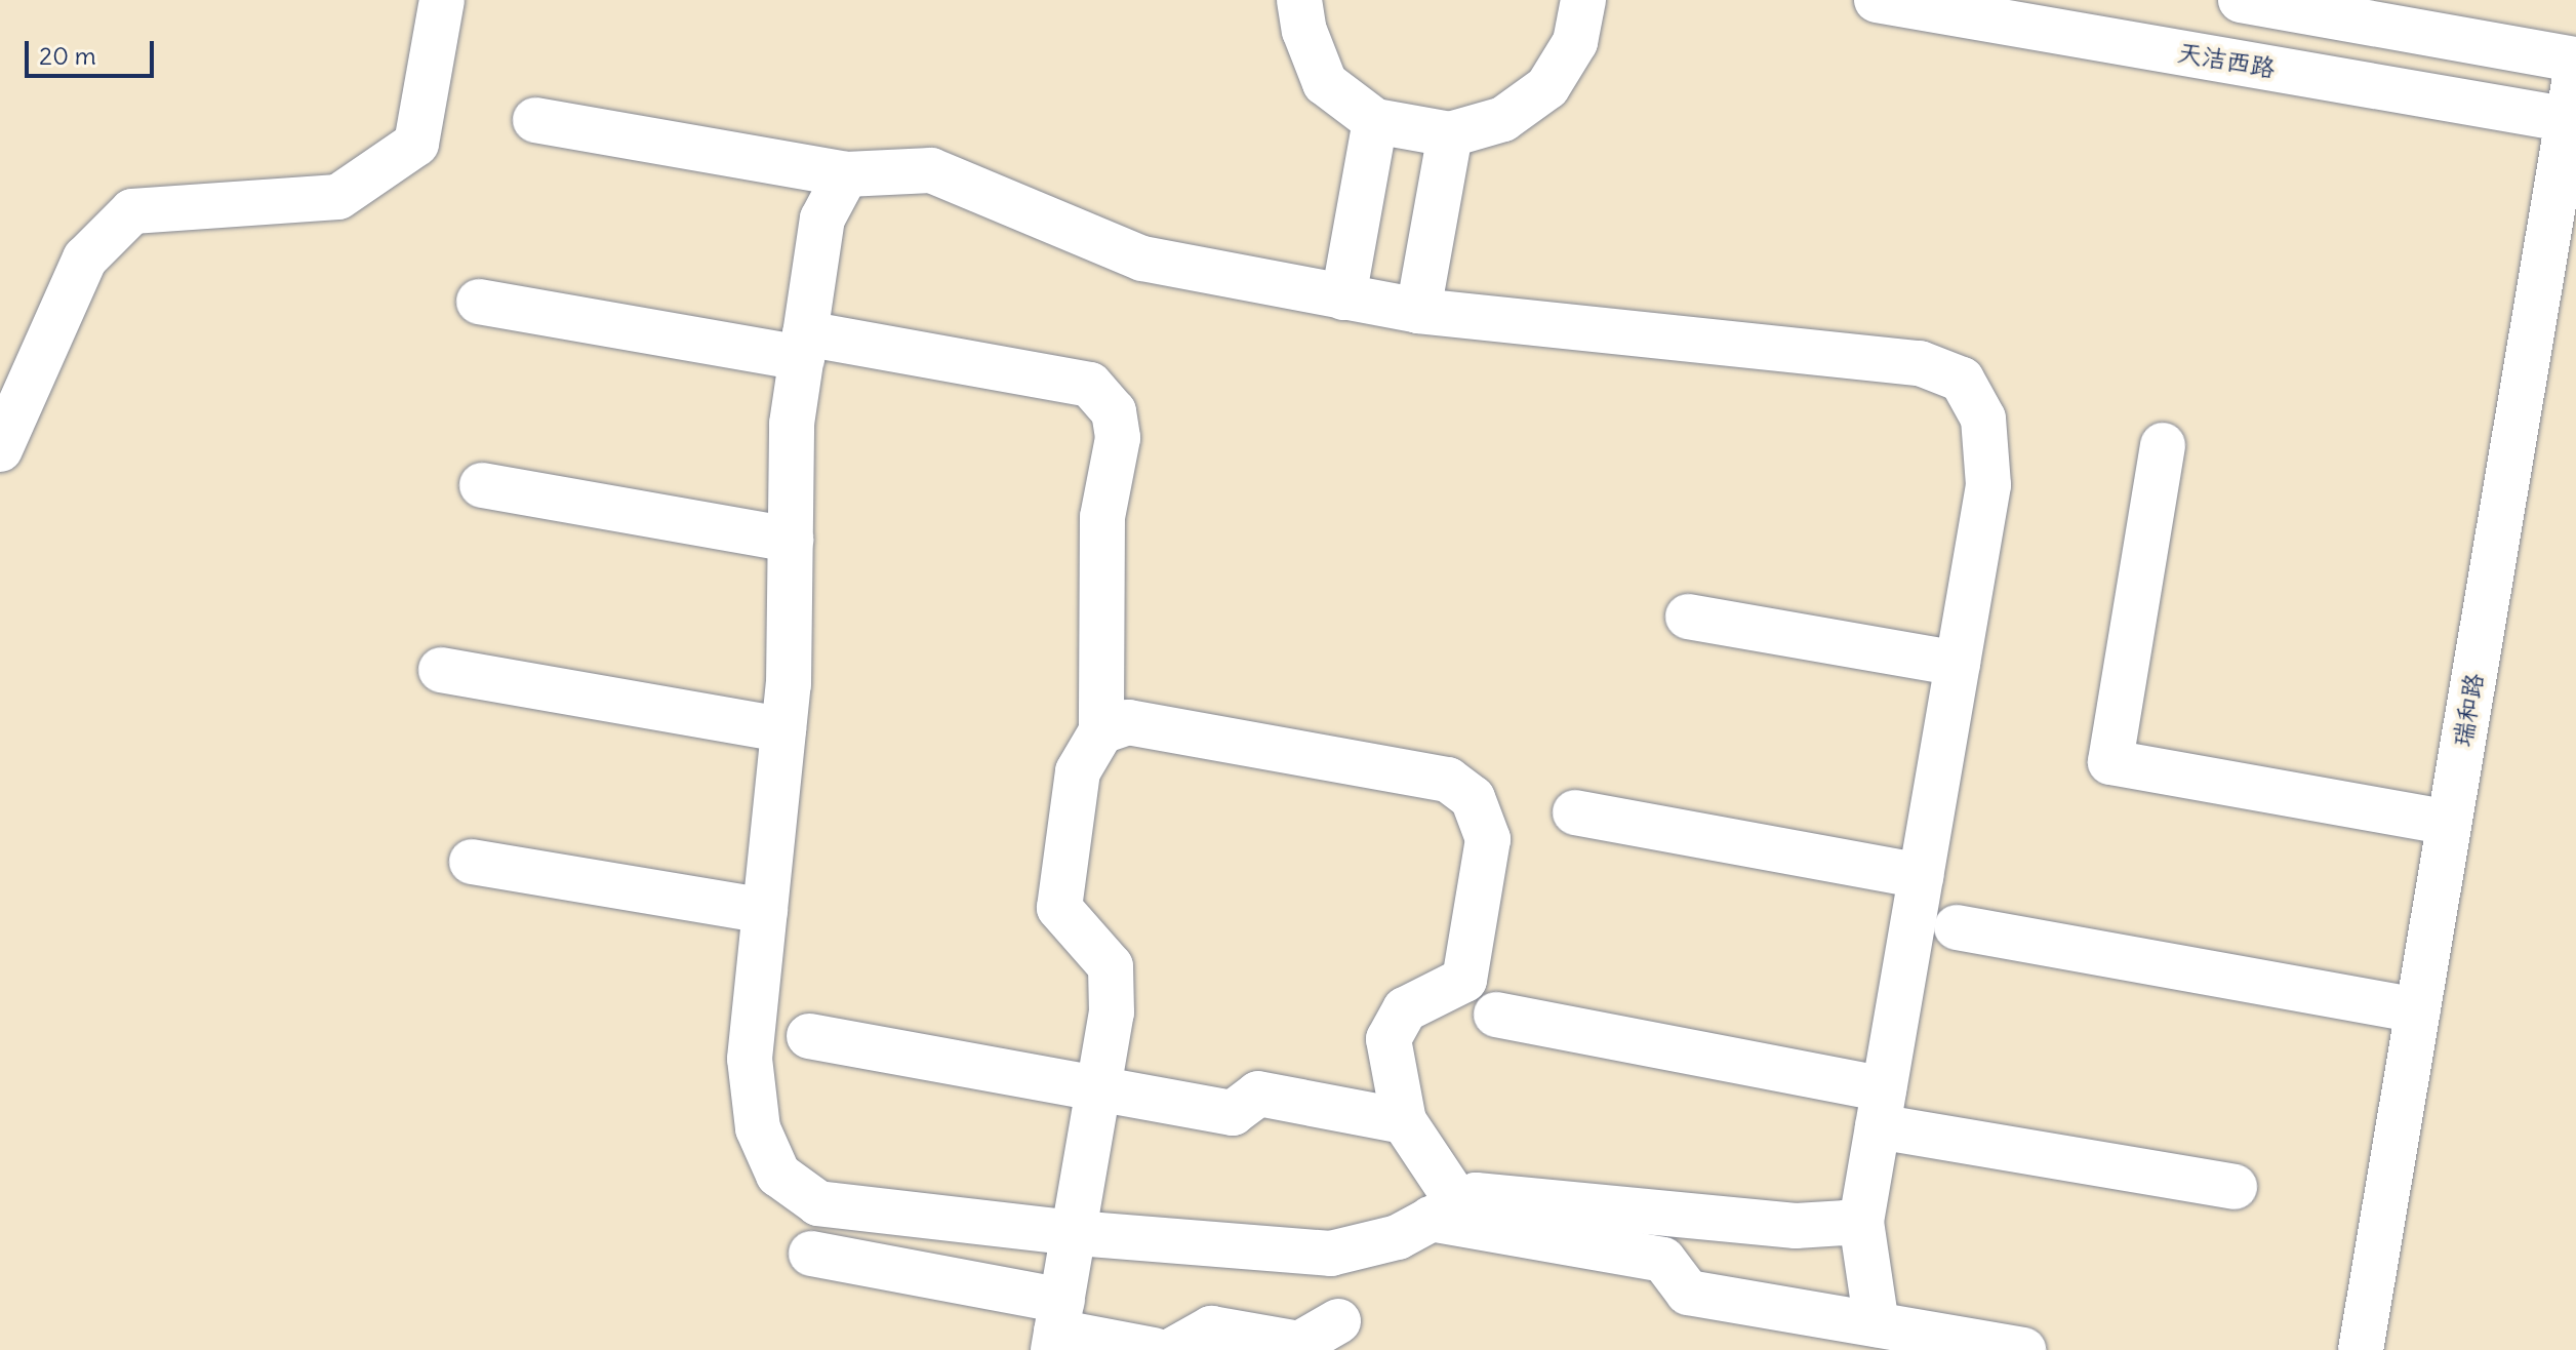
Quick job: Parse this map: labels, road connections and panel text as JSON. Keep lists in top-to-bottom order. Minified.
{"streets":{"street":["天洁西路","瑞和路"]},"crossings":[["天洁西路","瑞和路"]],"scale_bar":"20 m"}
